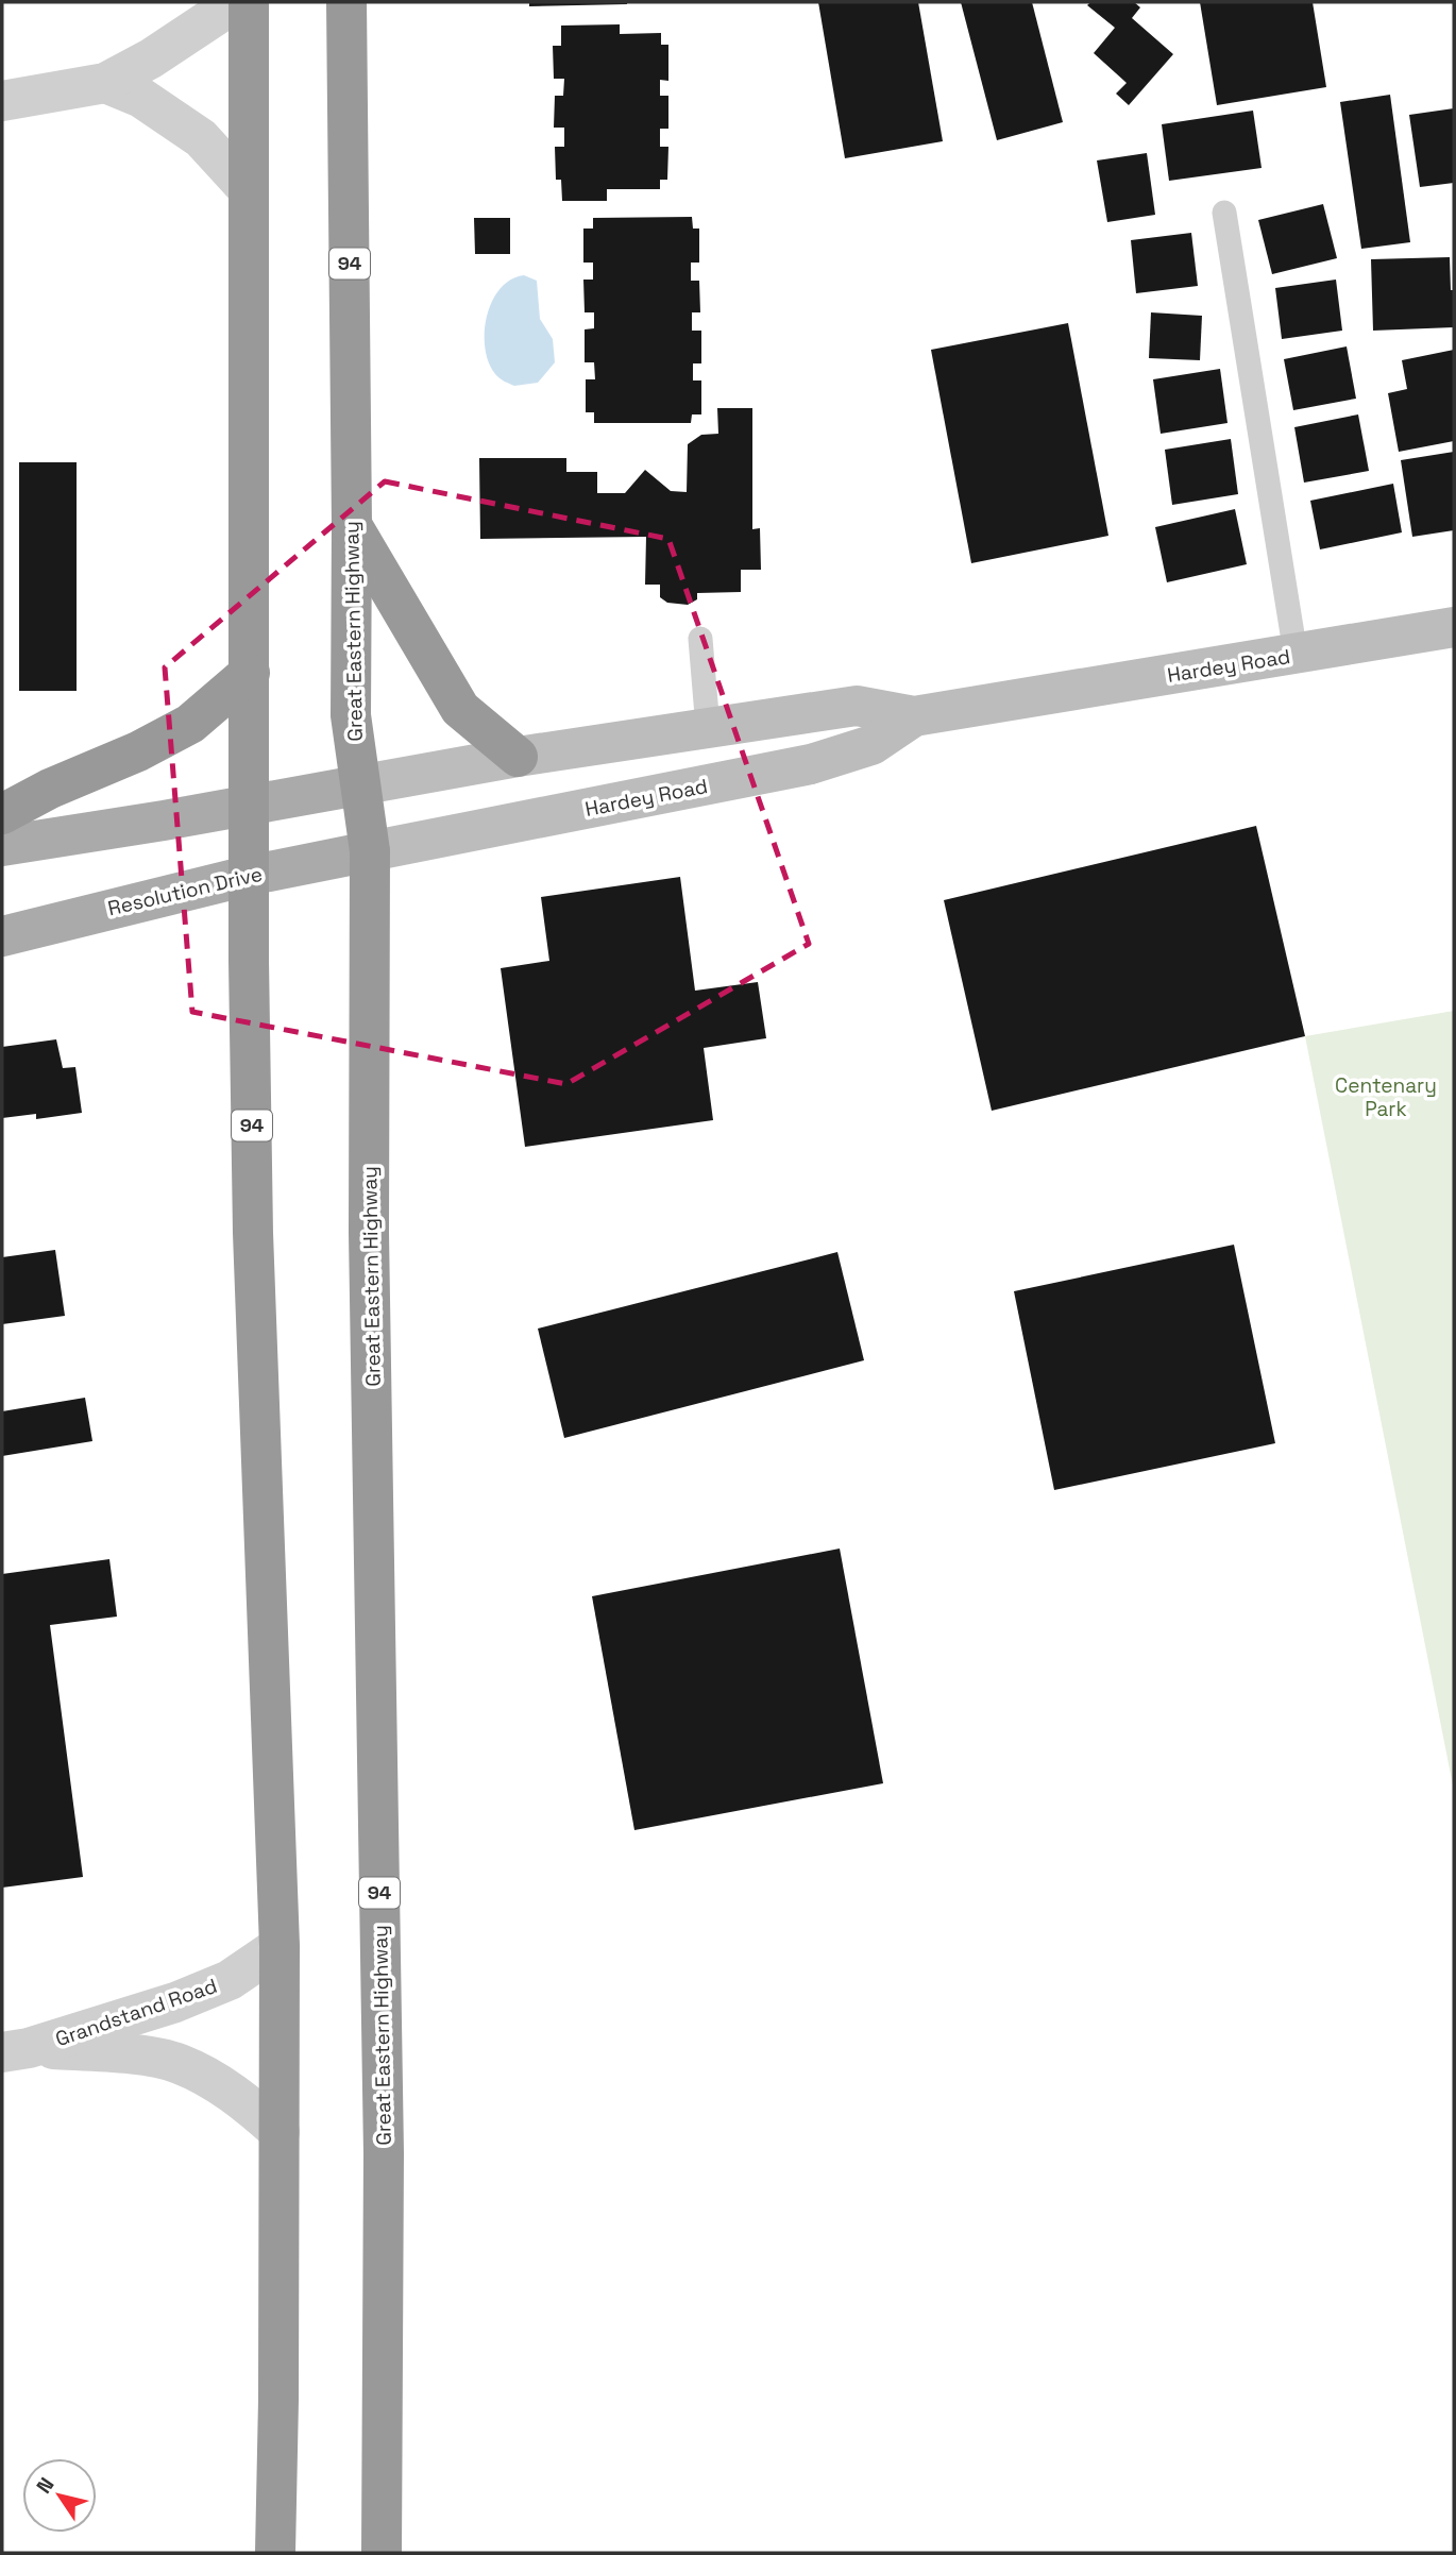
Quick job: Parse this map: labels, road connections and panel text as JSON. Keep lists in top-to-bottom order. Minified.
{"streets":{"highway":["94","Great Eastern Highway"],"main road":["Hardey Road","Resolution Drive"],"street":["Grandstand Road"]},"crossings":[["94","Resolution Drive"],["94","Grandstand Road"],["Great Eastern Highway","Hardey Road"],["Great Eastern Highway","Resolution Drive"],["Hardey Road","Resolution Drive"]],"parks":["Centenary Park"],"north":"top left"}
